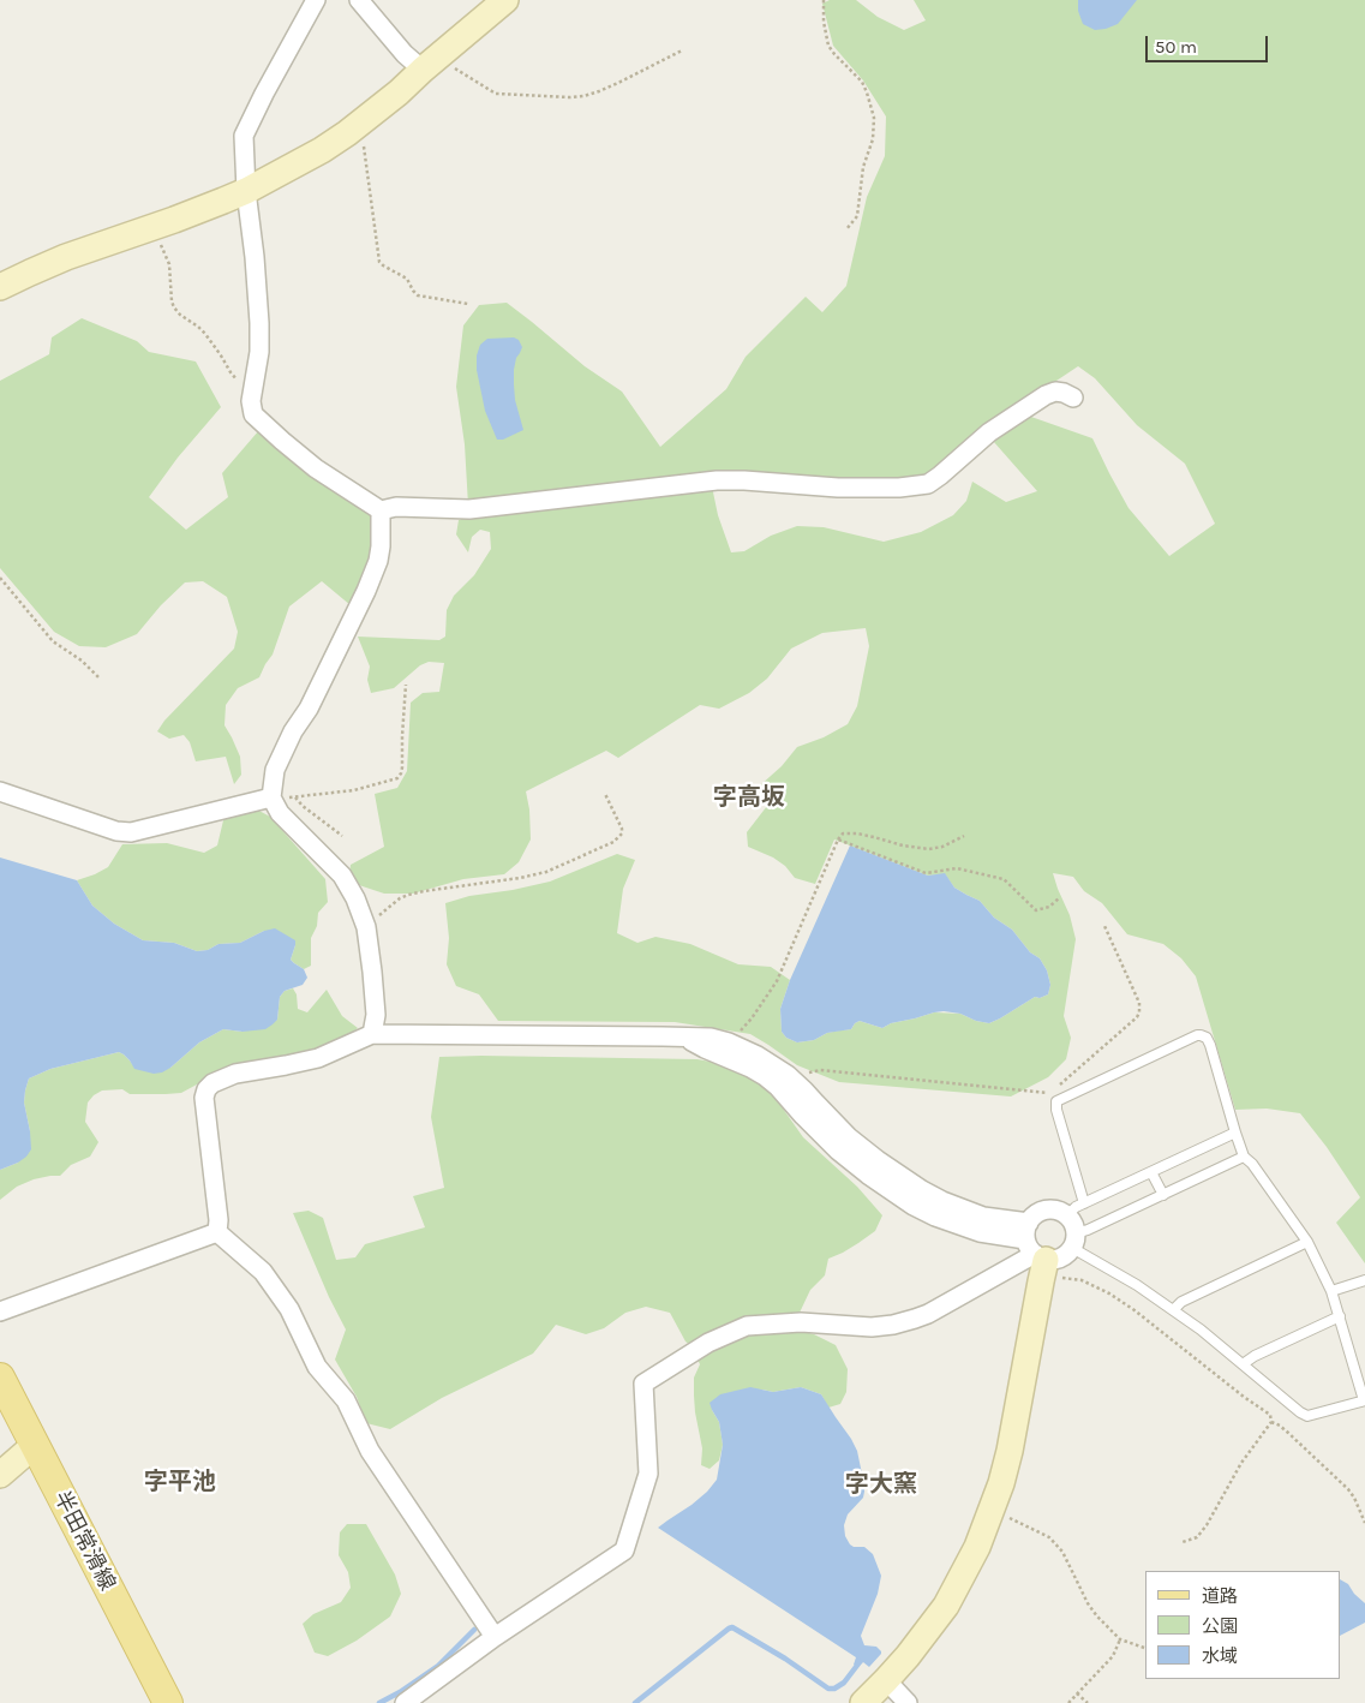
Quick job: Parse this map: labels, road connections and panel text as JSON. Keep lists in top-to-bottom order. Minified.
{"streets":{"main road":["半田常滑線"]},"districts":["字高坂","字平池","字大窯"],"legend":["道路","公園","水域"],"scale_bar":"50 m"}
